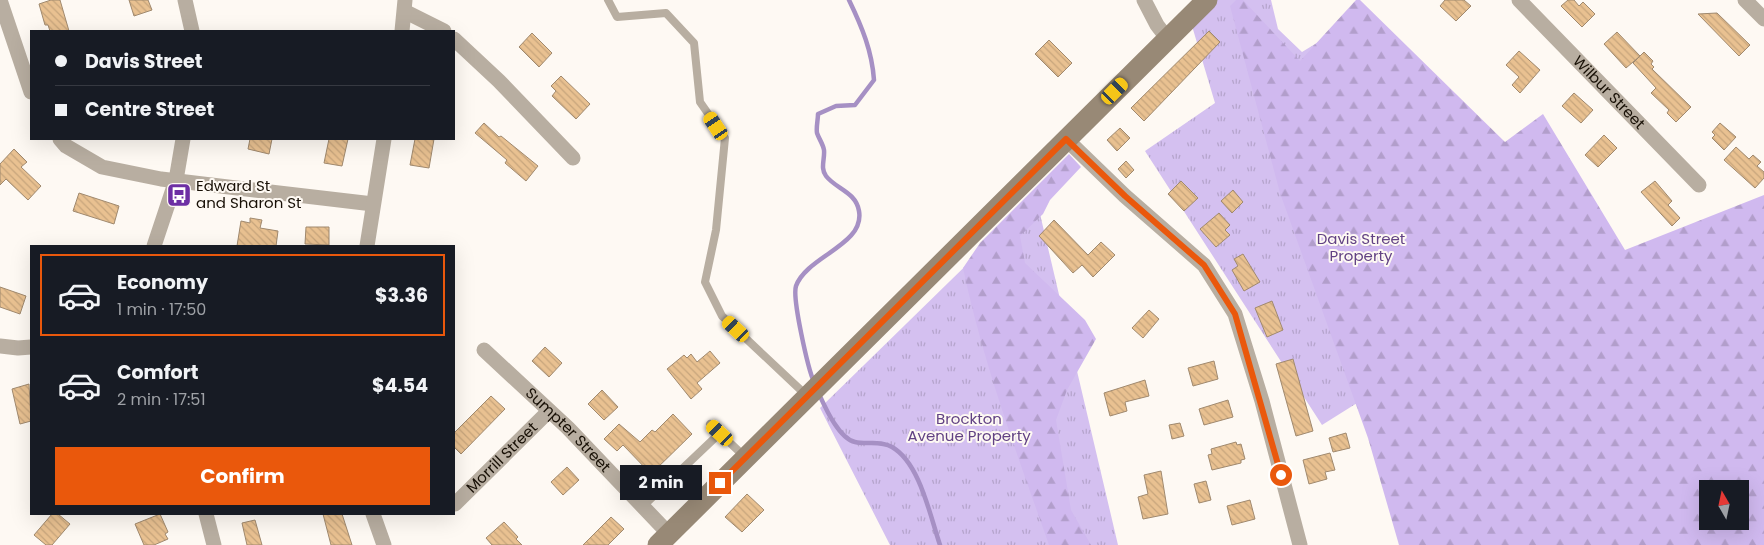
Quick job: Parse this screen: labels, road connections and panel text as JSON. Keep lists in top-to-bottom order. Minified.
{"streets":{"street":["Wilbur Street","Sumpter Street","Morrill Street"]},"crossings":[["Sumpter Street","Morrill Street"]],"parks":["Davis Street Property","Brockton Avenue Property"],"places":{"bus stop":["Edward St and Sharon St"]},"north":"top","page":{"banner":["Davis Street","Centre Street"],"list":[{"name":"Economy","note":"1 min · 17:50","value":"$3.36"},{"name":"Comfort","note":"2 min · 17:51","value":"$4.54"}],"buttons":"Confirm","bubble":"2 min"}}
